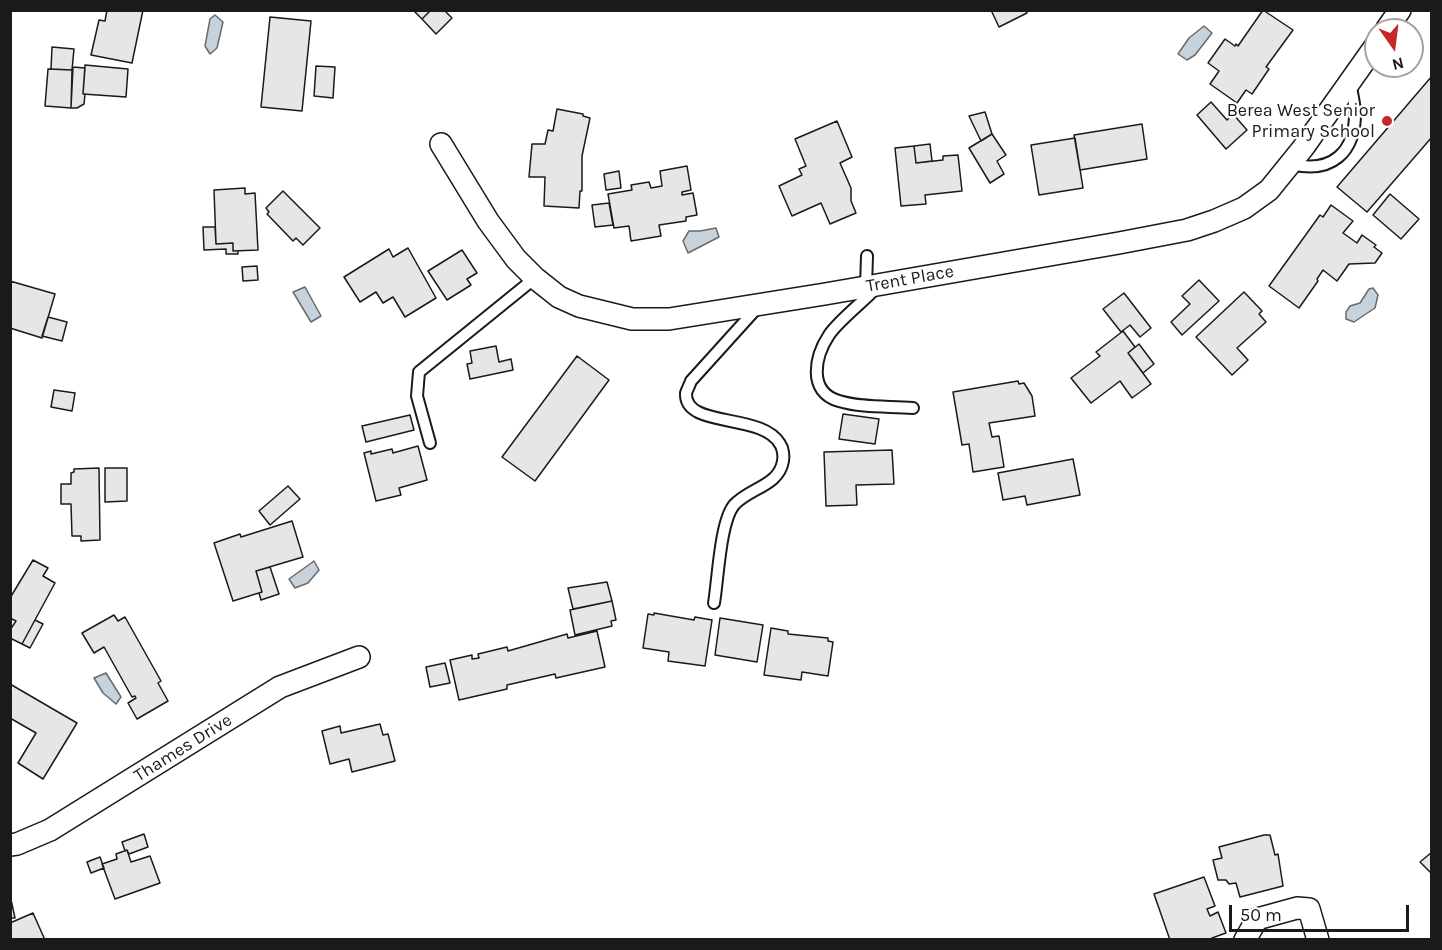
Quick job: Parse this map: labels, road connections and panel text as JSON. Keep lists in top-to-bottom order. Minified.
{"streets":{"street":["Trent Place","Thames Drive"]},"places":["Berea West Senior Primary School"],"scale_bar":"50 m","north":"bottom"}
